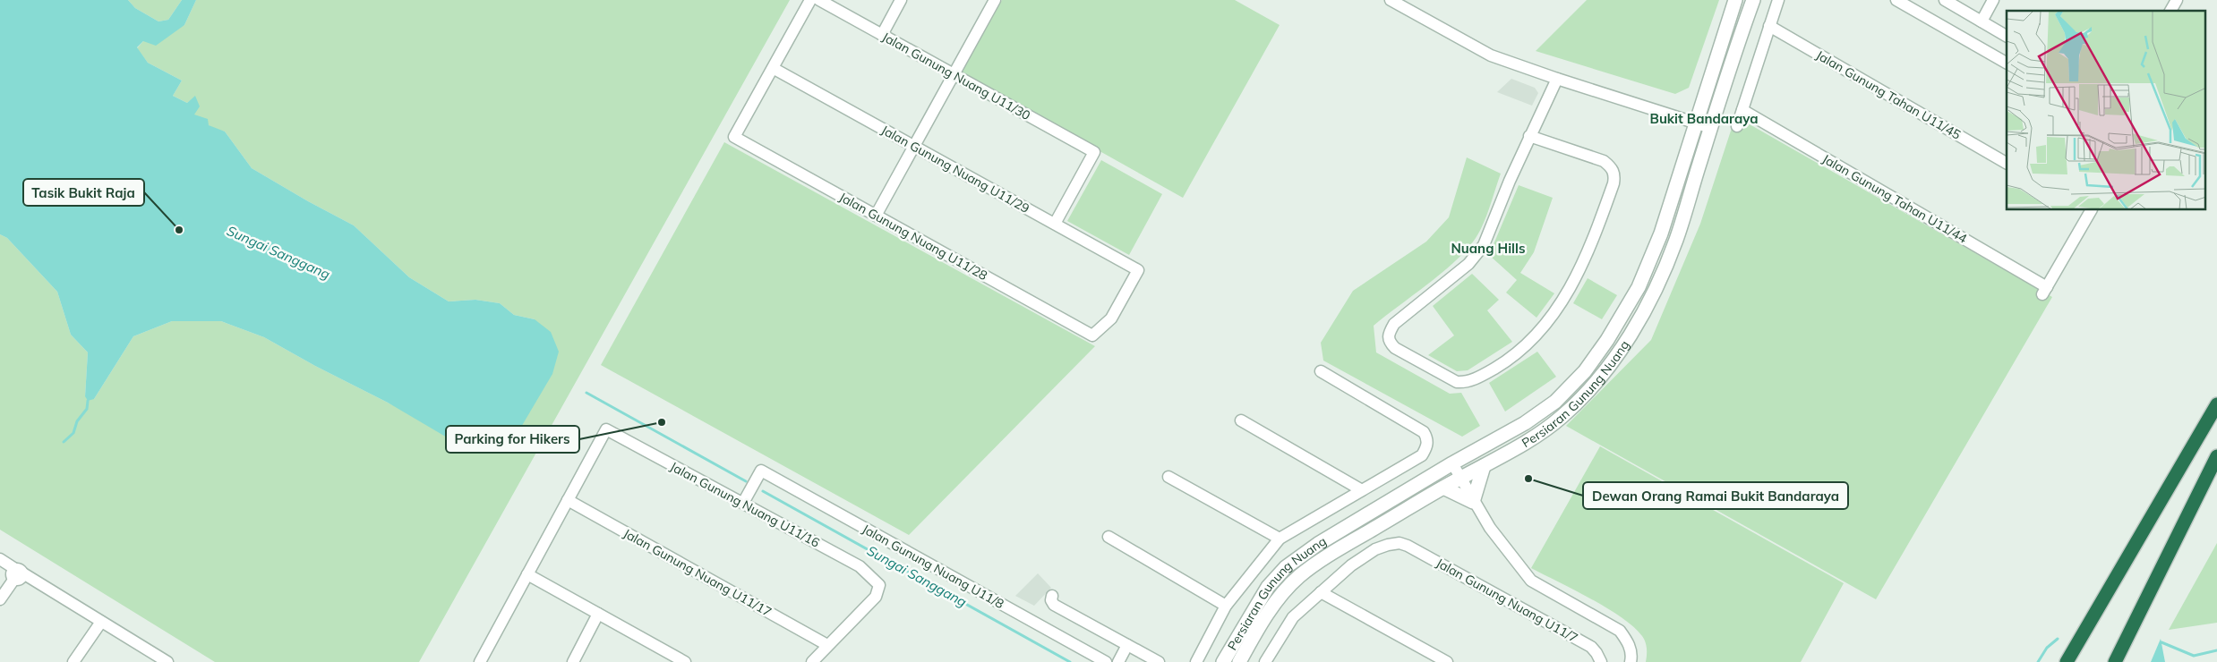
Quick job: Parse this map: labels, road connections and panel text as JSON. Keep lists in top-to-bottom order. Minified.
{"streets":{"street":["Jalan Gunung Nuang U11/30","Jalan Gunung Tahan U11/45","Jalan Gunung Nuang U11/29","Jalan Gunung Tahan U11/44","Jalan Gunung Nuang U11/28","Persiaran Gunung Nuang","Jalan Gunung Nuang U11/16","Jalan Gunung Nuang U11/8","Jalan Gunung Nuang U11/17","Jalan Gunung Nuang U11/7"]},"crossings":[["Jalan Gunung Nuang U11/30","Jalan Gunung Nuang U11/29"],["Jalan Gunung Nuang U11/29","Jalan Gunung Nuang U11/28"],["Jalan Gunung Nuang U11/16","Jalan Gunung Nuang U11/8"],["Jalan Gunung Nuang U11/16","Jalan Gunung Nuang U11/17"]],"districts":["Bukit Bandaraya","Nuang Hills"],"water":["Sungai Sanggang"],"places":["Tasik Bukit Raja","Parking for Hikers","Dewan Orang Ramai Bukit Bandaraya"]}
